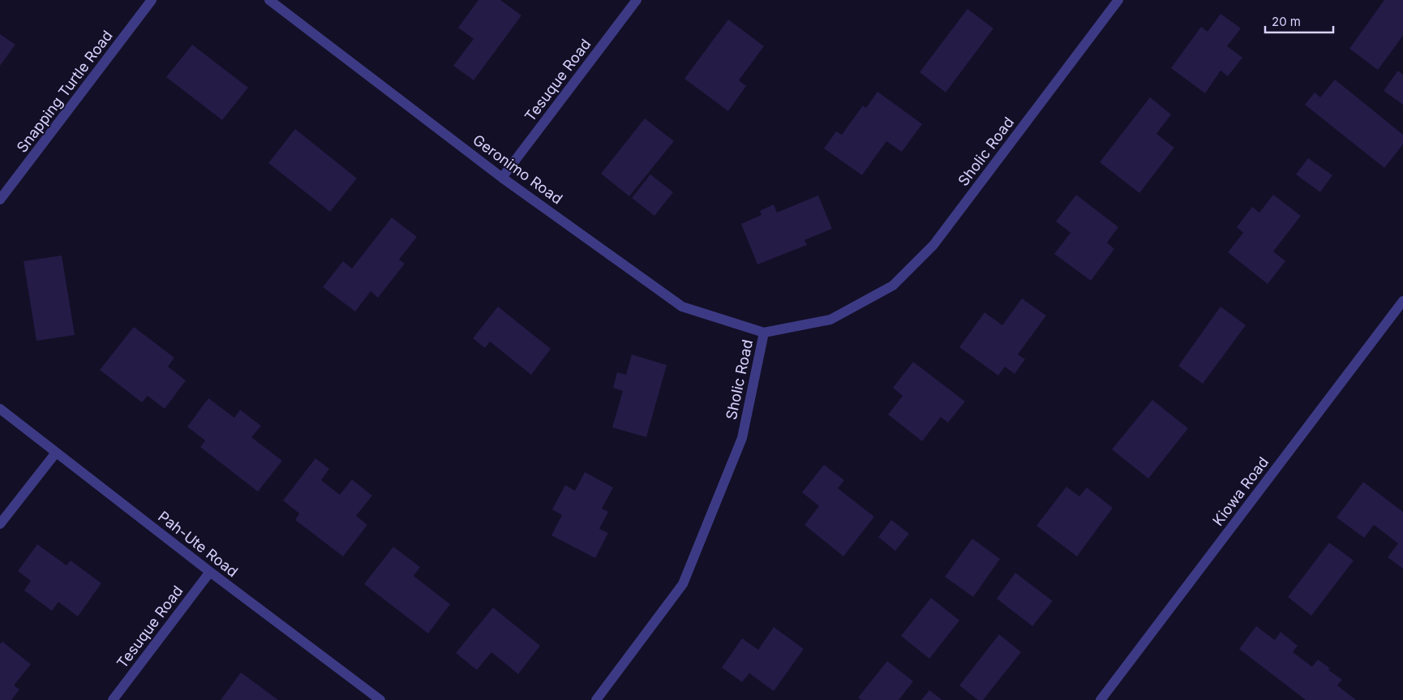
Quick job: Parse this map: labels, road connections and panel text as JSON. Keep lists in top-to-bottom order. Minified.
{"streets":{"street":["Tesuque Road","Snapping Turtle Road","Sholic Road","Geronimo Road","Kiowa Road","Pah-Ute Road"]},"crossings":[["Tesuque Road","Geronimo Road"],["Tesuque Road","Pah-Ute Road"],["Sholic Road","Geronimo Road"]],"scale_bar":"20 m"}
